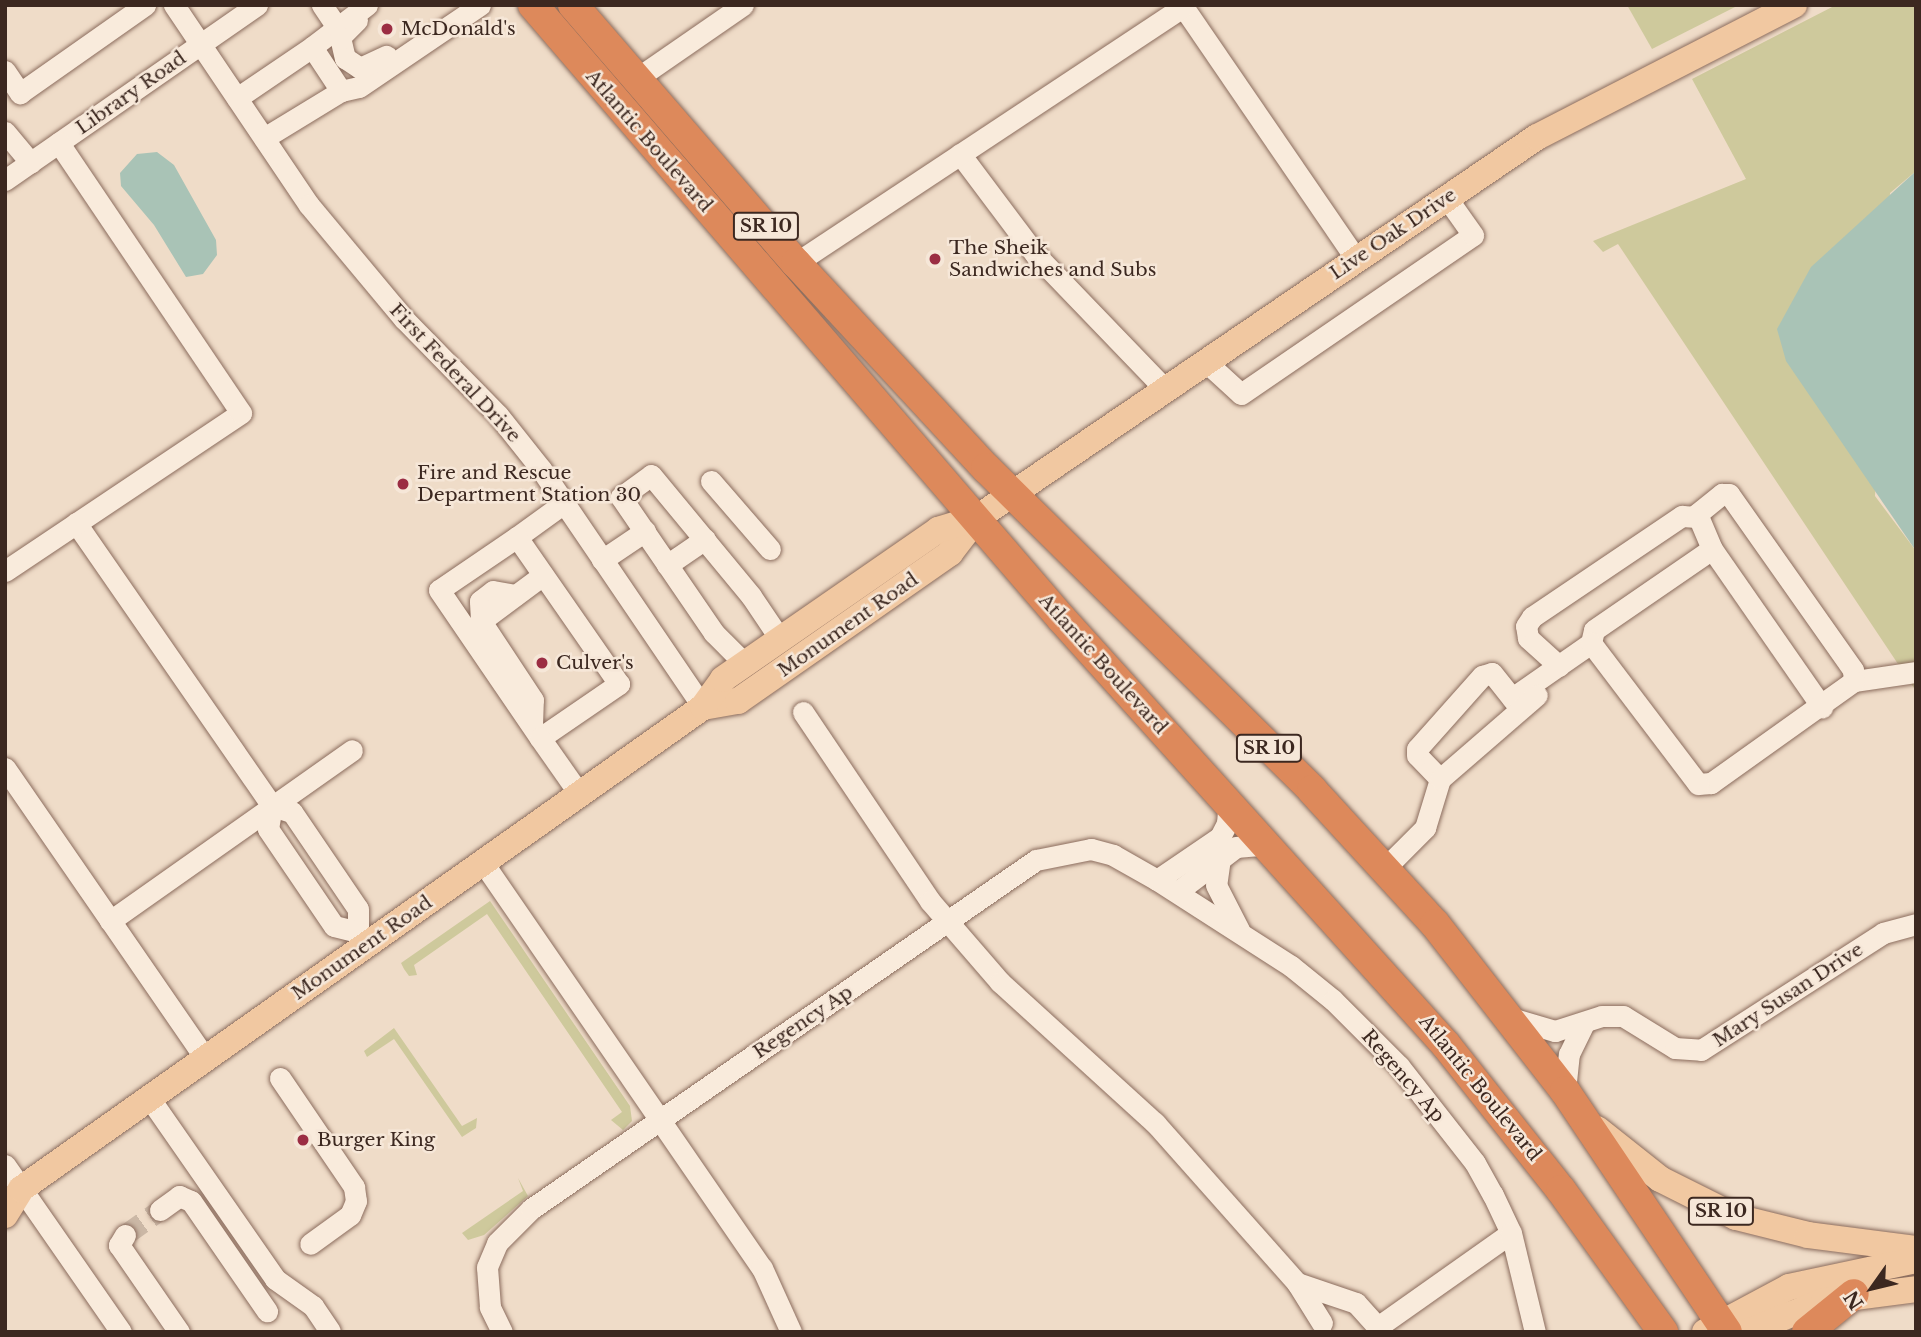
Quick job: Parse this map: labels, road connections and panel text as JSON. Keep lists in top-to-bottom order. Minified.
{"streets":{"highway":["Atlantic Boulevard","SR 10"],"main road":["Live Oak Drive","Monument Road"],"street":["Library Road","First Federal Drive","Mary Susan Drive","Regency Ap"]},"crossings":[["Library Road","First Federal Drive"],["Atlantic Boulevard","Live Oak Drive"],["Atlantic Boulevard","Monument Road"],["Atlantic Boulevard","Mary Susan Drive"],["Live Oak Drive","Monument Road"],["First Federal Drive","Monument Road"]],"places":["McDonald's","The Sheik Sandwiches and Subs","Fire and Rescue Department Station 30","Culver's","Burger King"],"north":"bottom left"}
